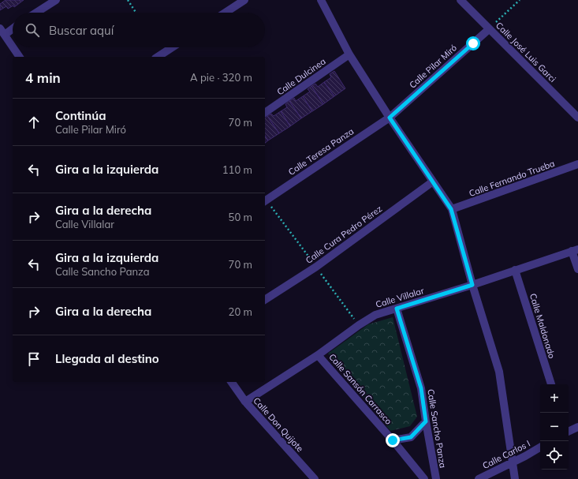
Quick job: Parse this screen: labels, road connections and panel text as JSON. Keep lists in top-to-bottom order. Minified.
{"streets":{"street":["Calle José Luis Garci","Calle Pilar Miró","Calle Dulcinea","Calle Teresa Panza","Calle Fernando Trueba","Calle Cura Pedro Pérez","Calle Villalar","Calle Maldonado","Calle Sansón Carrasco","Calle Don Quijote","Calle Sancho Panza","Calle Carlos I"]},"crossings":[["Calle José Luis Garci","Calle Pilar Miró"],["Calle Pilar Miró","Calle Teresa Panza"],["Calle Villalar","Calle Maldonado"],["Calle Villalar","Calle Sansón Carrasco"],["Calle Villalar","Calle Don Quijote"],["Calle Villalar","Calle Sancho Panza"]],"page":{"search":"Buscar aquí","heading":["4 min","A pie · 320 m"],"list":[["Continúa","Calle Pilar Miró","70 m"],["Gira a la izquierda","110 m"],["Gira a la derecha","Calle Villalar","50 m"],["Gira a la izquierda","Calle Sancho Panza","70 m"],["Gira a la derecha","20 m"],"Llegada al destino"],"map_buttons":["+","−"]}}
